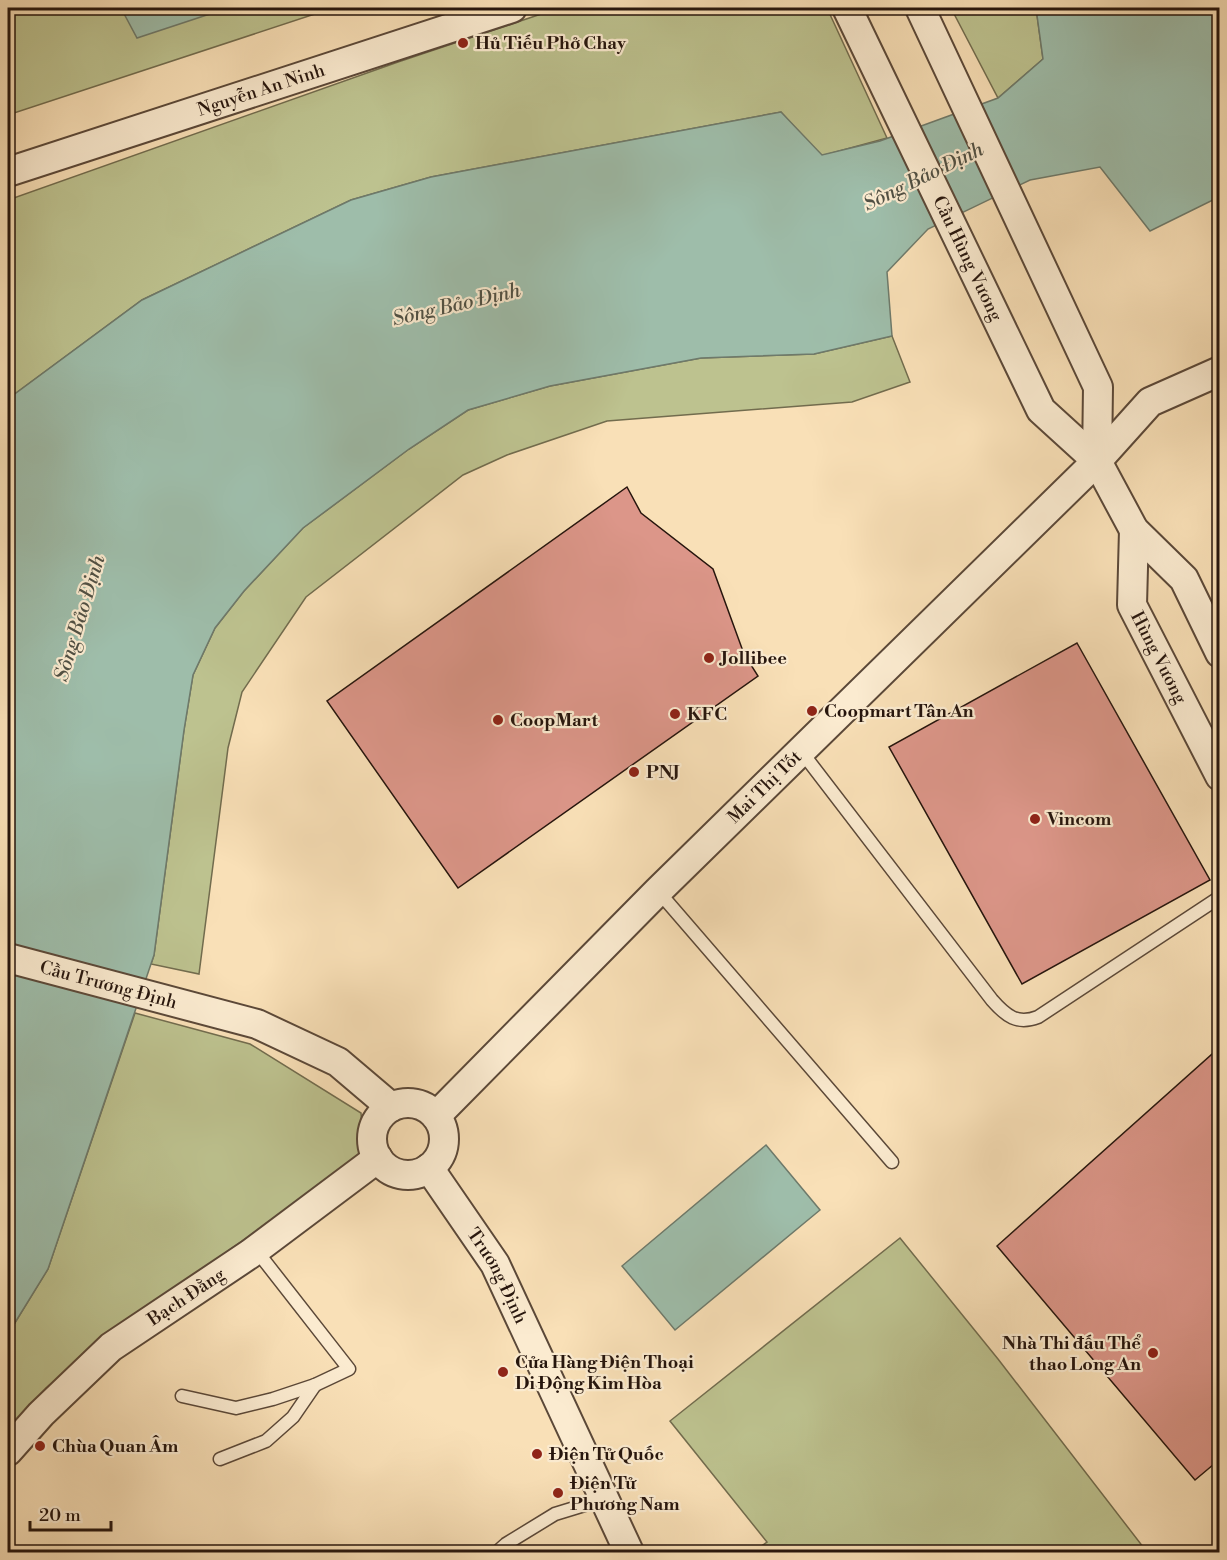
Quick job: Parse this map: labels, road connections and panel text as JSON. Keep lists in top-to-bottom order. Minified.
{"streets":{"street":["Nguyễn An Ninh","Cầu Hùng Vương","Hùng Vương","Mai Thị Tốt","Cầu Trương Định","Trương Định","Bạch Đằng"]},"crossings":[["Cầu Hùng Vương","Hùng Vương"],["Hùng Vương","Mai Thị Tốt"],["Mai Thị Tốt","Cầu Trương Định"],["Mai Thị Tốt","Trương Định"],["Mai Thị Tốt","Bạch Đằng"],["Cầu Trương Định","Trương Định"],["Cầu Trương Định","Bạch Đằng"],["Trương Định","Bạch Đằng"]],"water":["Sông Bảo Định"],"places":["Hủ Tiếu Phở Chay","Jollibee","Coopmart Tân An","KFC","CoopMart","PNJ","Vincom","Nhà Thi đấu Thể thao Long An","Cửa Hàng Điện Thoại Di Động Kim Hòa","Chùa Quan Âm","Điện Tử Quốc","Điện Tử Phương Nam"],"scale_bar":"20 m"}
